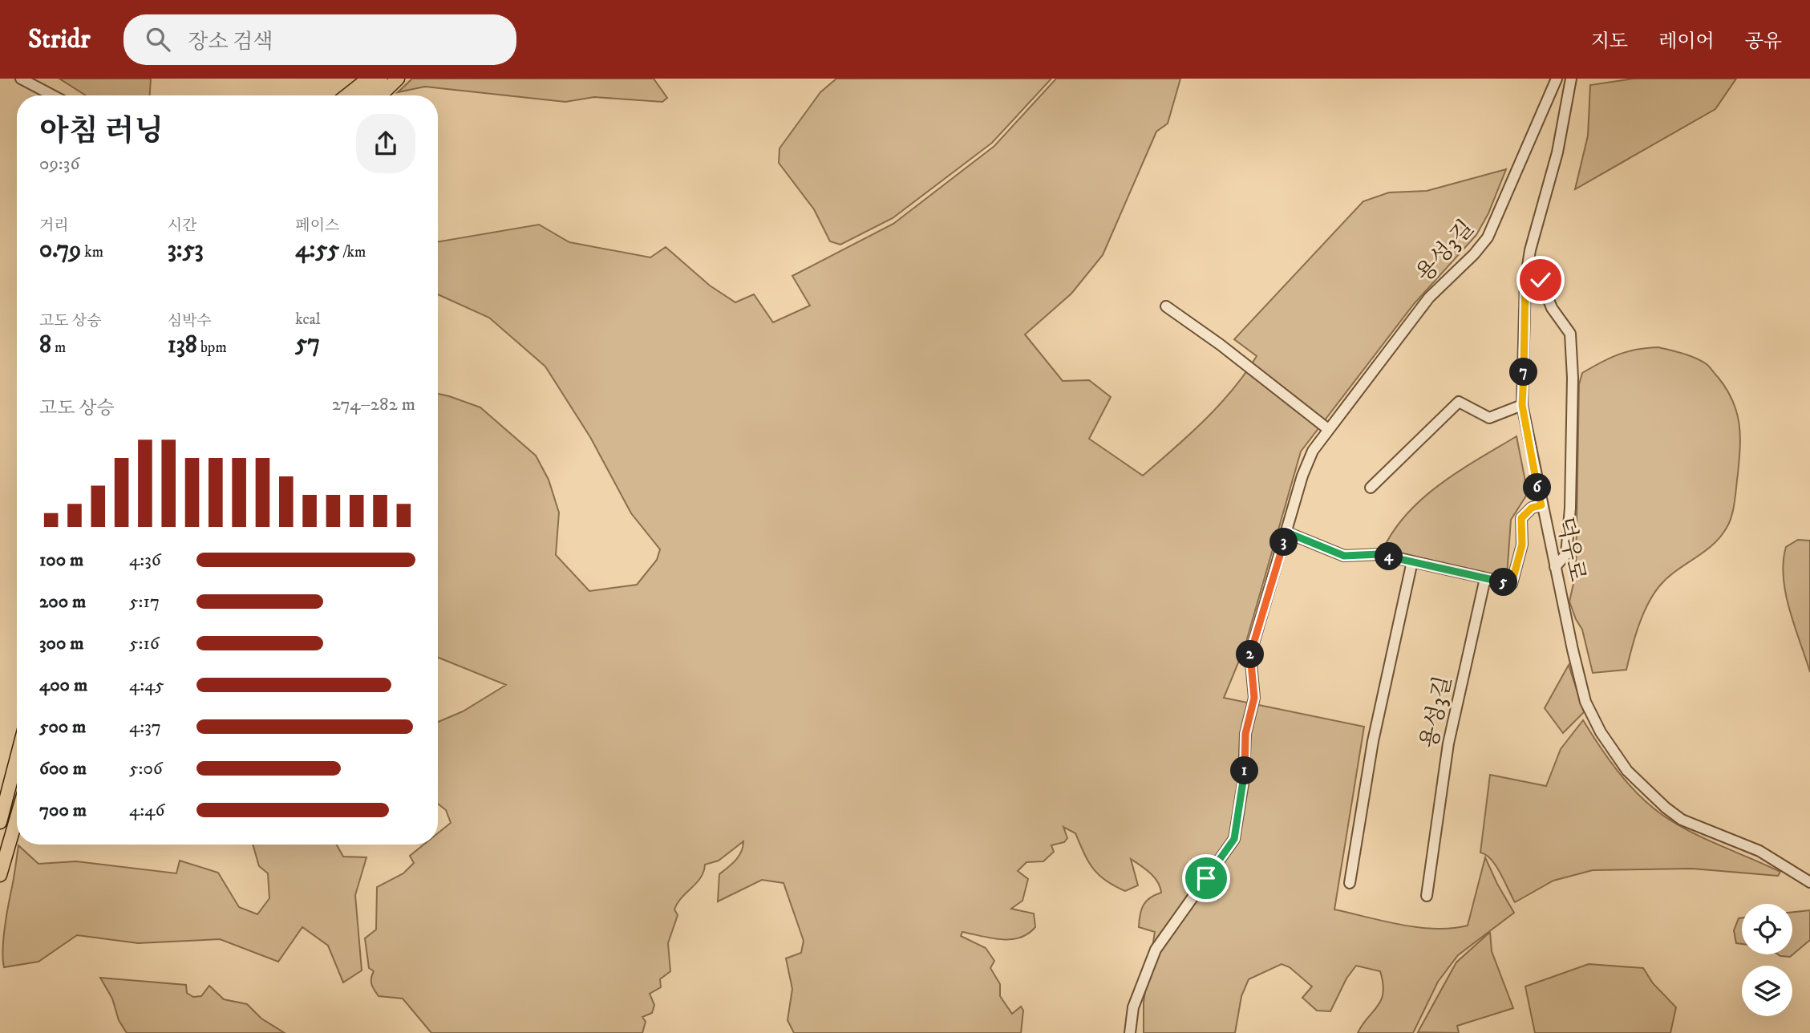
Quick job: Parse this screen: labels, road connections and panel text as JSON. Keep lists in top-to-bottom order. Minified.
{"streets":{"street":["용성3길","덕우로"]},"page":{"header":"Stridr","search":"장소 검색","nav":["지도","레이어","공유"],"heading":["아침 러닝","09:36"],"stats":[["거리","0.79 km"],["시간","3:53"],["페이스","4:55 /km"],["고도 상승","8 m"],["심박수","138 bpm"],["kcal","57"]],"pins":["7","6","3","4","5","2","1"],"chart":["고도 상승","274–282 m"],"list":[{"name":"100 m","note":"4:36"},{"name":"200 m","note":"5:17"},{"name":"300 m","note":"5:16"},{"name":"400 m","note":"4:45"},{"name":"500 m","note":"4:37"},{"name":"600 m","note":"5:06"},{"name":"700 m","note":"4:46"}]}}
